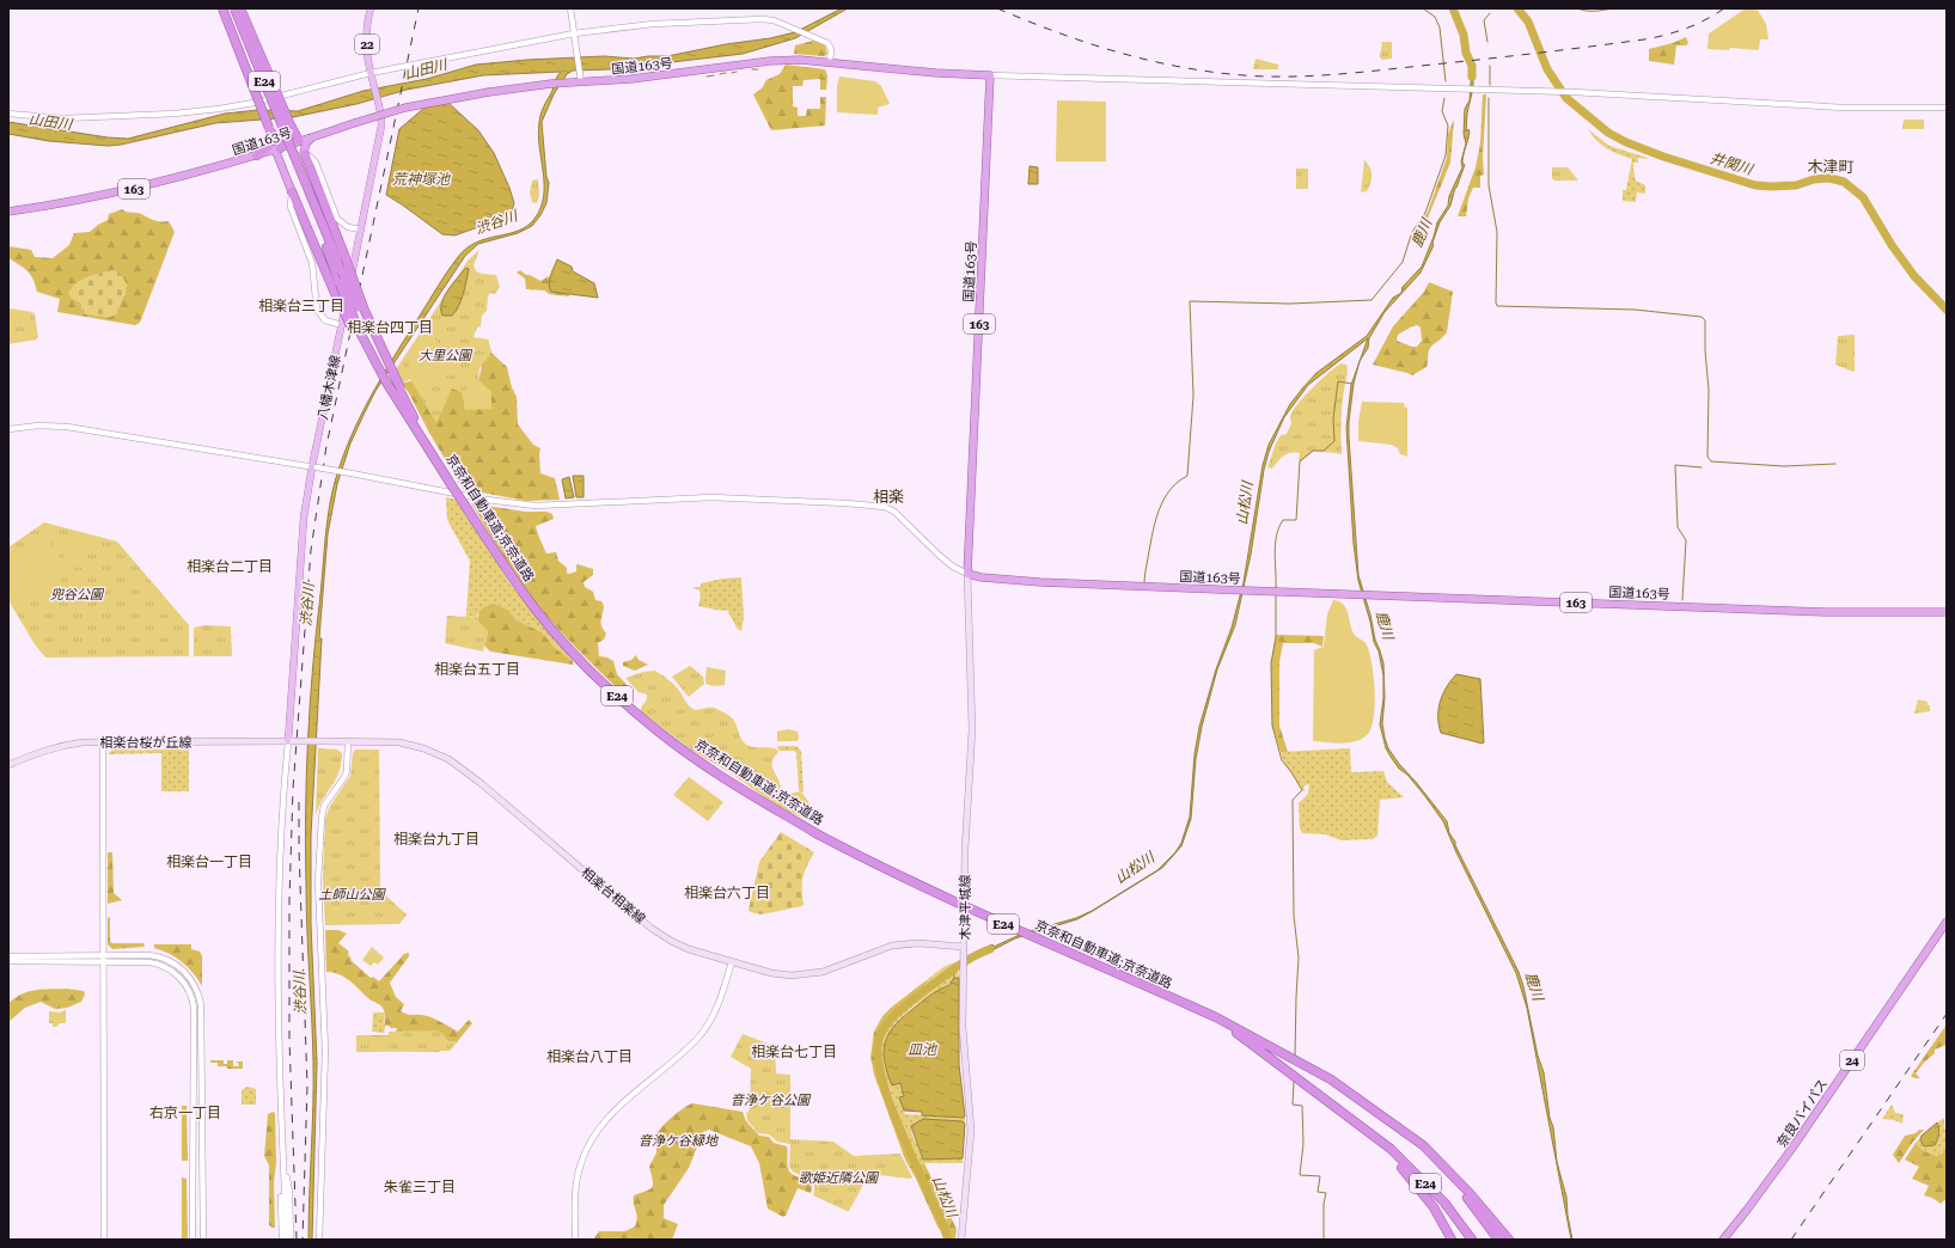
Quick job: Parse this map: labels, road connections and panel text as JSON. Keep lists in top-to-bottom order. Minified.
{"streets":{"highway":["国道163号","E24","163","京奈和自動車道;京奈道路","24","奈良バイパス"],"main road":["22","八幡木津線","相楽台桜が丘線","相楽台相楽線","木津平城線"]},"crossings":[["国道163号","木津平城線"],["E24","京奈和自動車道;京奈道路"],["八幡木津線","相楽台桜が丘線"],["八幡木津線","相楽台相楽線"],["相楽台桜が丘線","相楽台相楽線"],["相楽台相楽線","木津平城線"]],"districts":["木津町","相楽台三丁目","相楽台四丁目","相楽","相楽台二丁目","相楽台五丁目","相楽台九丁目","相楽台一丁目","相楽台六丁目","相楽台七丁目","相楽台八丁目","右京一丁目","朱雀三丁目"],"water":["山田川","井関川","荒神塚池","渋谷川","鹿川","山松川","皿池"],"parks":["大里公園","兜谷公園","土師山公園","音浄ケ谷公園","音浄ケ谷緑地","歌姫近隣公園"]}
